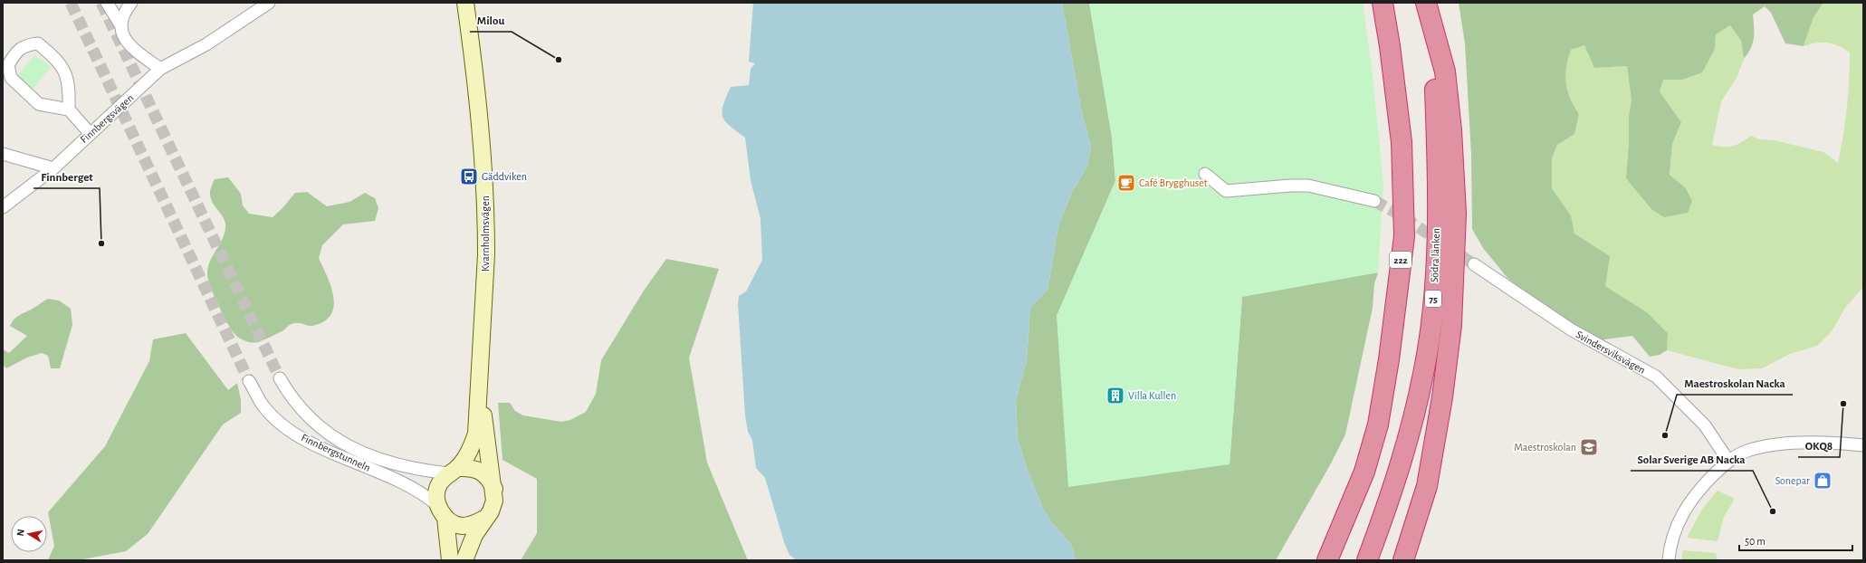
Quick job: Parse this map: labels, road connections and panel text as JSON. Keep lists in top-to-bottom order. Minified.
{"streets":{"highway":["Södra länken","222","75"],"street":["Finnbergsvägen","Kvarnholmsvägen","Svindersviksvägen","Finnbergstunneln"]},"crossings":[["Kvarnholmsvägen","Finnbergstunneln"]],"places":{"other":["Milou","Finnberget","OKQ8","Maestroskolan Nacka","Solar Sverige AB Nacka"],"bus stop":["Gäddviken"],"cafe":["Café Brygghuset"],"building":["Villa Kullen"],"school or university":["Maestroskolan"],"shop":["Sonepar"]},"scale_bar":"50 m","north":"left"}
